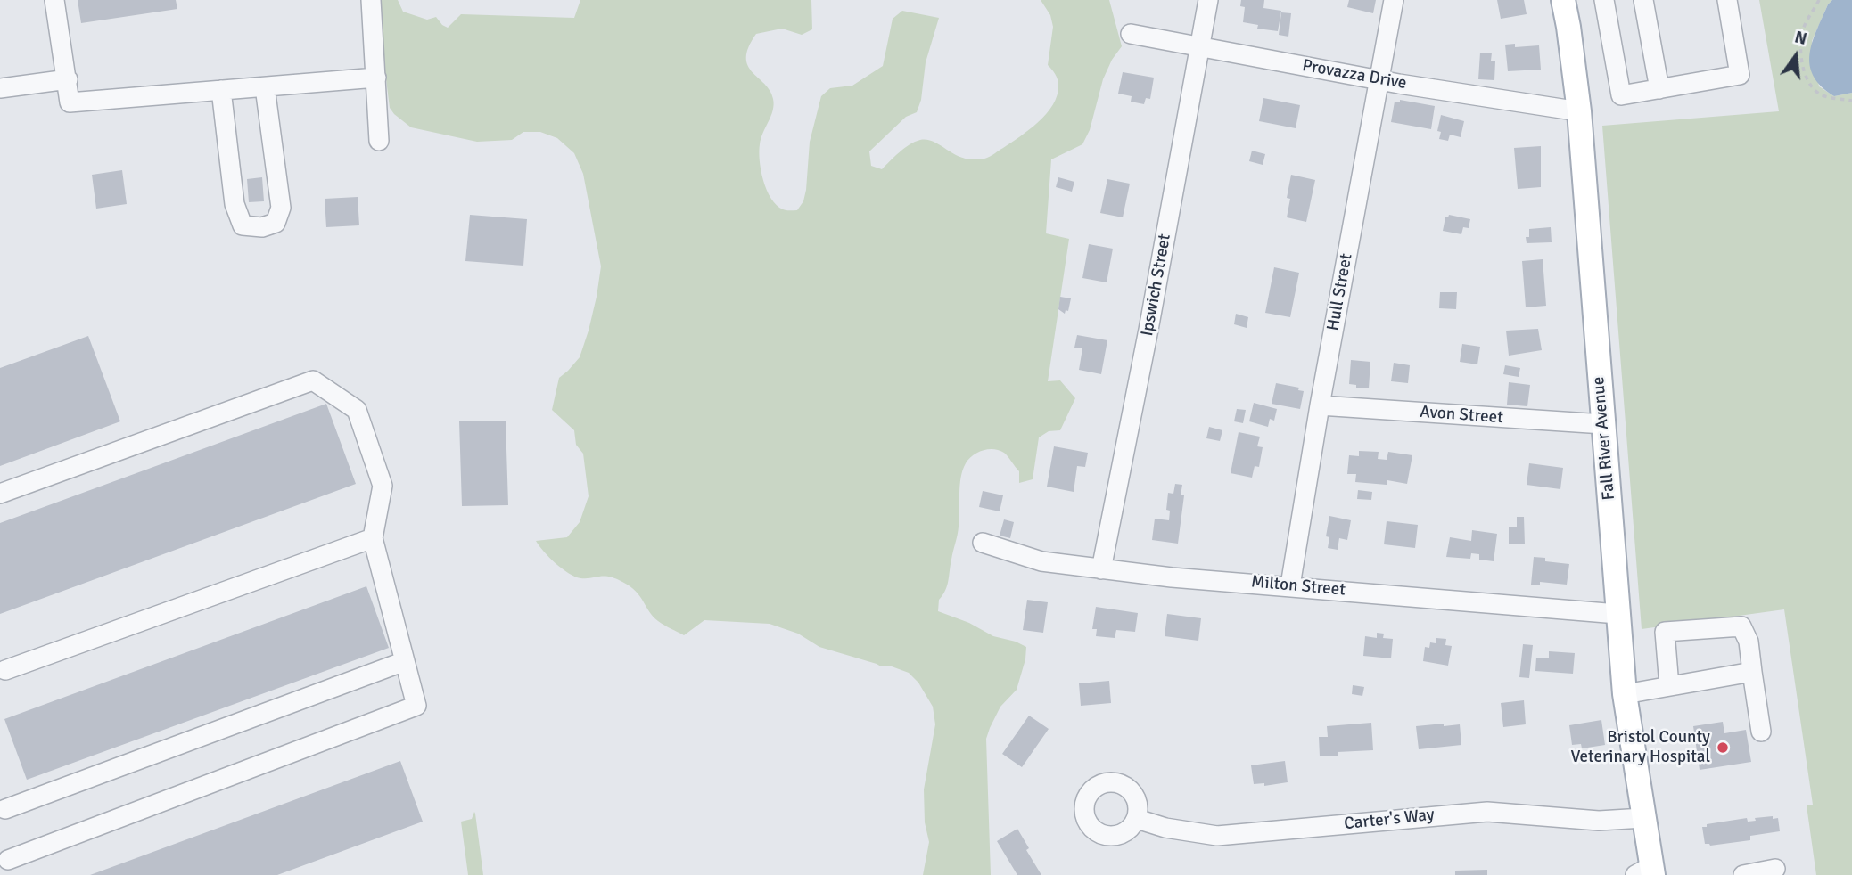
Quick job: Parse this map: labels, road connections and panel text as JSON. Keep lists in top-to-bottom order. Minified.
{"streets":{"main road":["Fall River Avenue"],"street":["Provazza Drive","Ipswich Street","Hull Street","Avon Street","Milton Street","Carter's Way"]},"crossings":[["Provazza Drive","Ipswich Street"],["Provazza Drive","Hull Street"],["Provazza Drive","Fall River Avenue"],["Ipswich Street","Milton Street"],["Hull Street","Avon Street"],["Hull Street","Milton Street"],["Avon Street","Fall River Avenue"],["Fall River Avenue","Milton Street"],["Fall River Avenue","Carter's Way"]],"places":["Bristol County Veterinary Hospital"],"north":"top"}
